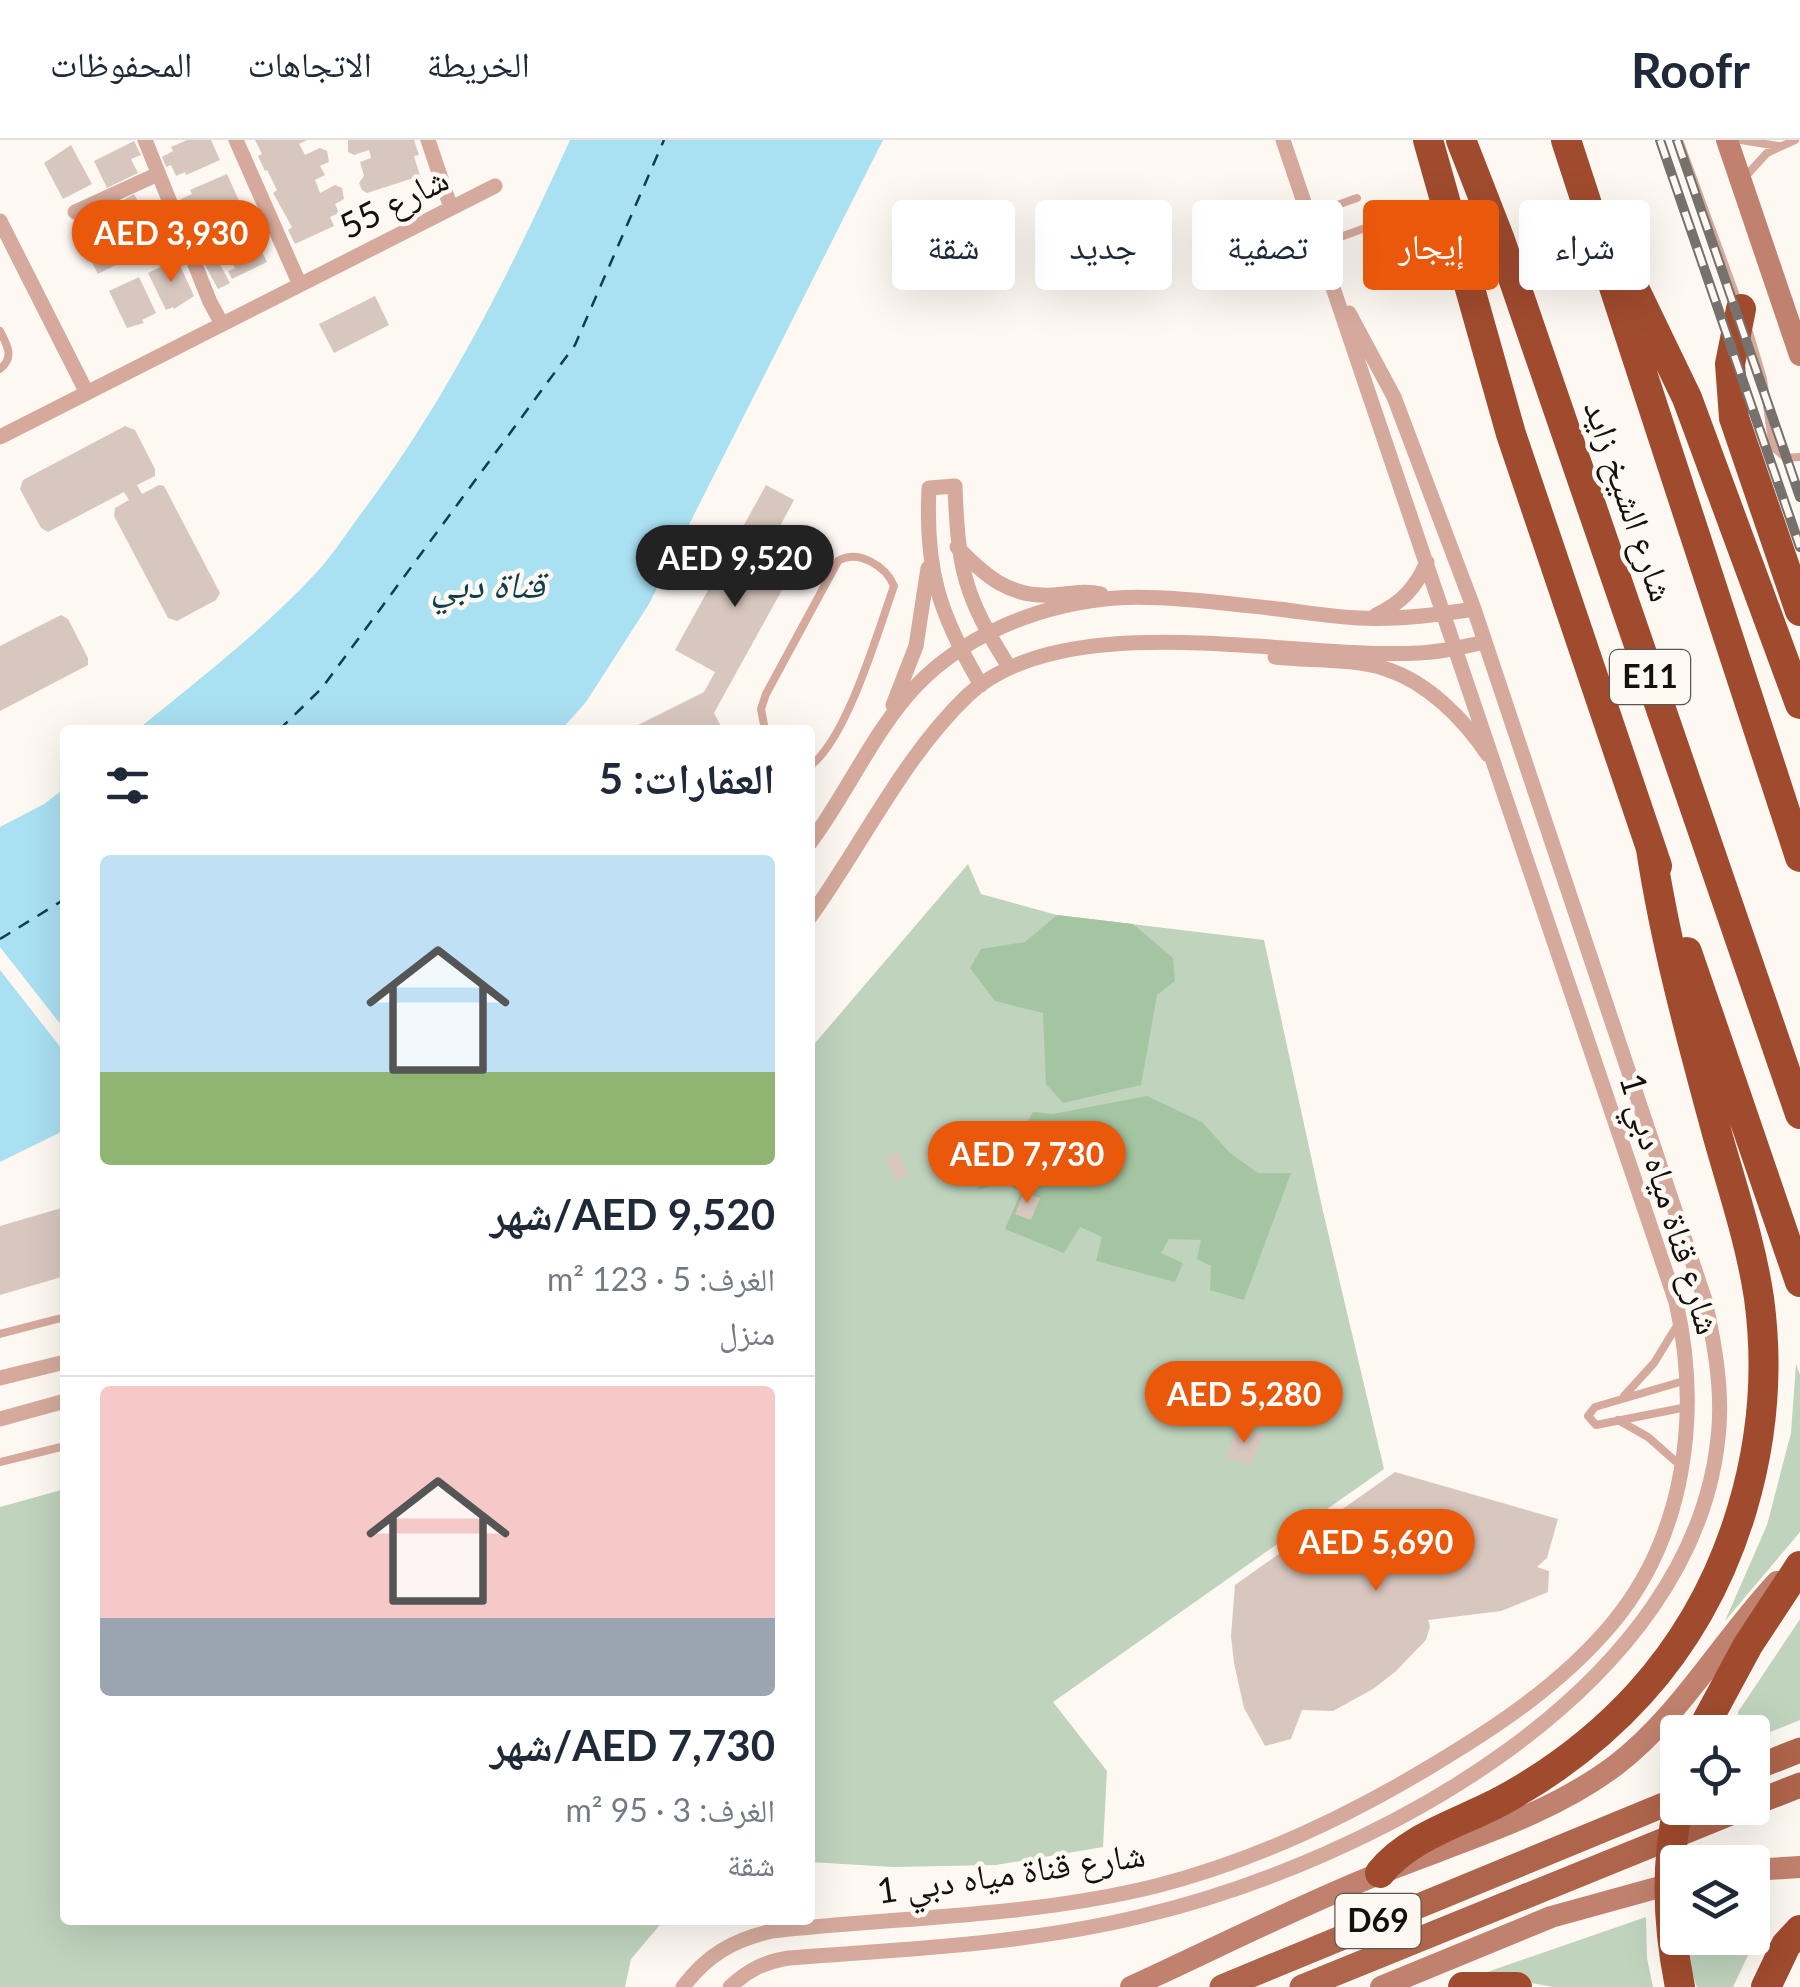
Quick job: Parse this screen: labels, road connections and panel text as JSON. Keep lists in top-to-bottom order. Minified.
{"streets":{"highway":["شارع الشيخ زايد","E11"],"main road":["D69"],"street":["شارع 55","شارع قناة مياه دبي 1"]},"water":["قناة دبي"],"page":{"header":"Roofr","nav":["الخريطة","الاتجاهات","المحفوظات"],"price":["AED 3,930","AED 9,520","AED 7,730","AED 5,280","AED 5,690"],"chip":["شراء","إيجار","تصفية","جديد","شقة"],"heading":"العقارات: 5","list":[{"name":"AED 9,520/شهر","note":"الغرف: 5 · 123 m² · منزل"},{"name":"AED 7,730/شهر","note":"الغرف: 3 · 95 m² · شقة"}]}}
